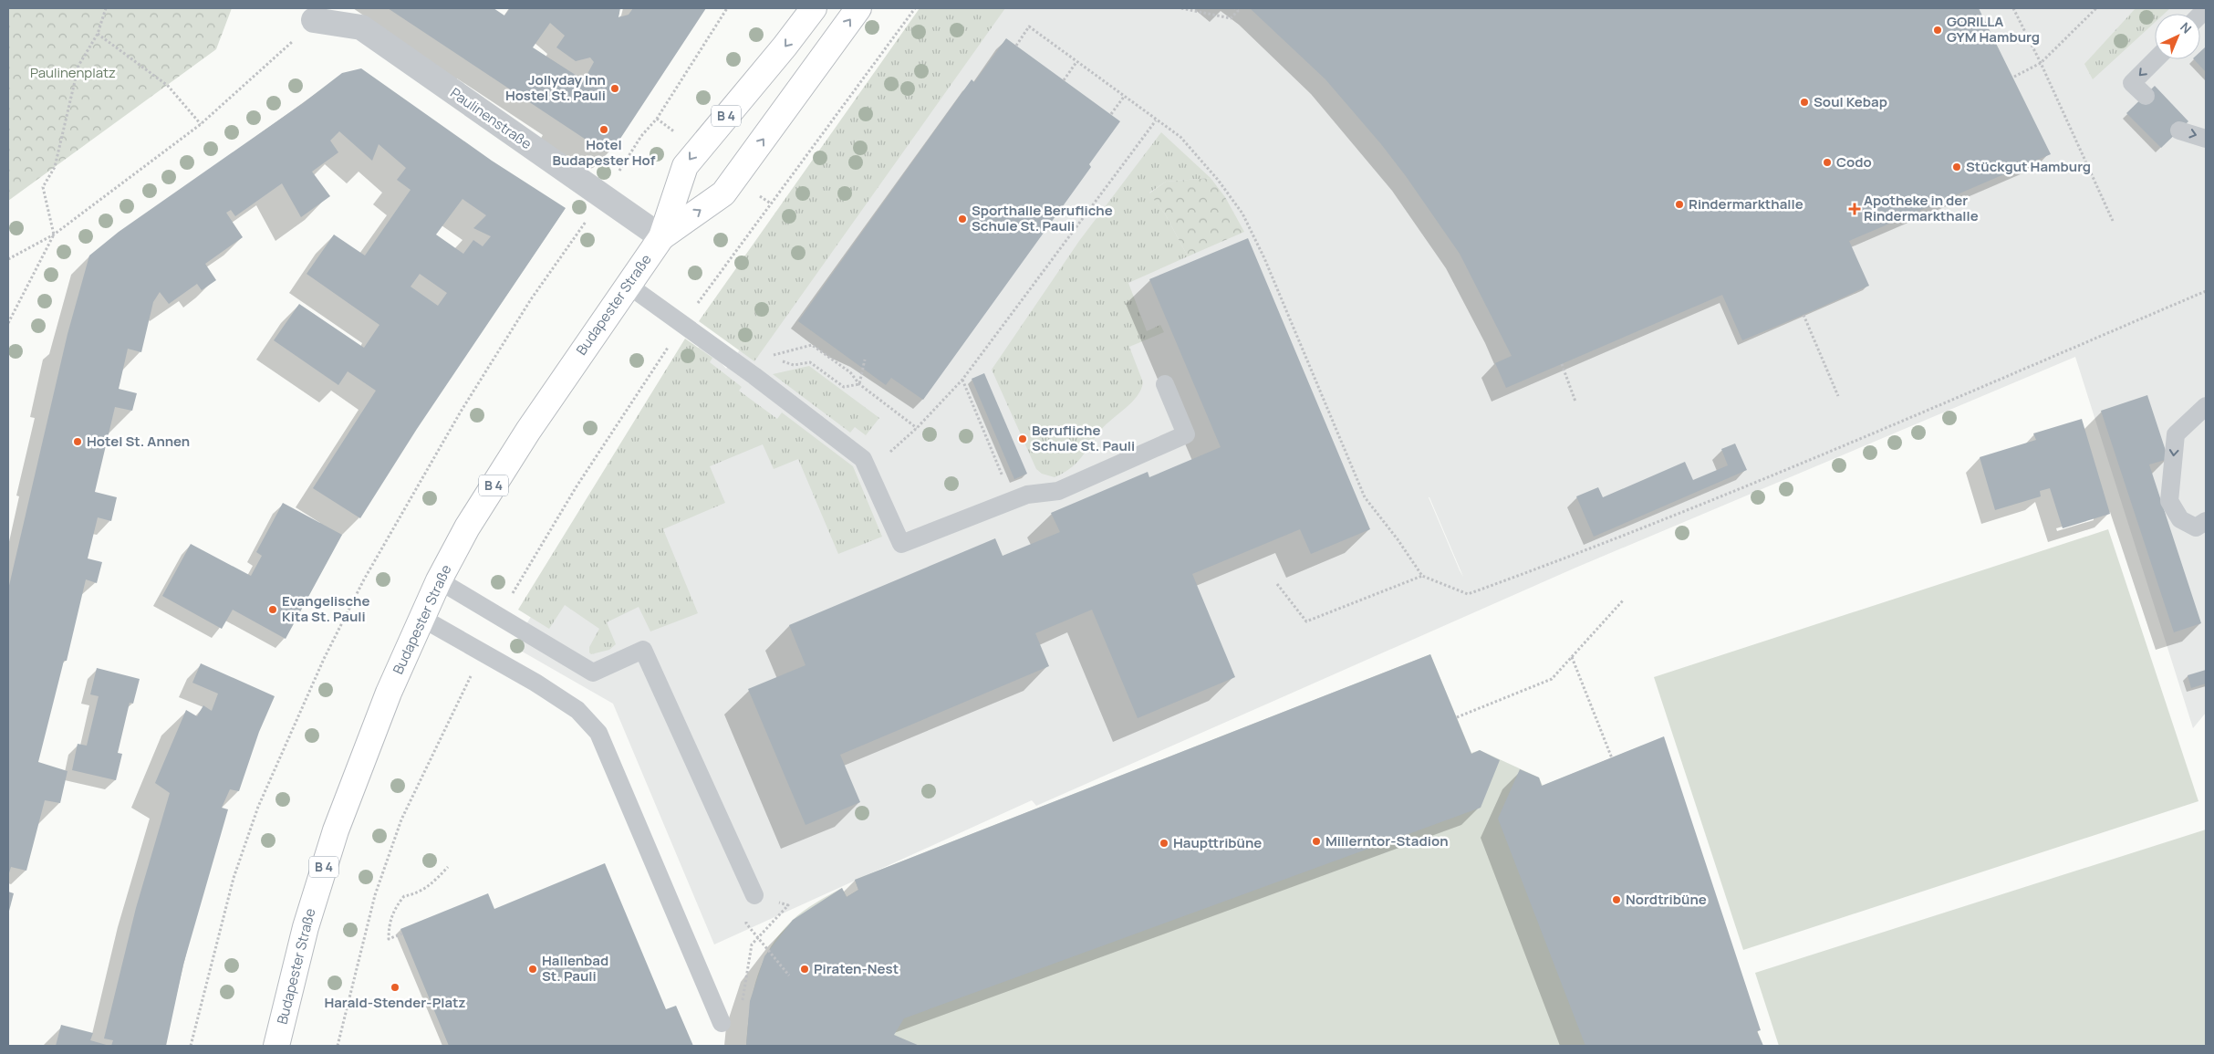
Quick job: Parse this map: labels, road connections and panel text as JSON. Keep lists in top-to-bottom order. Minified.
{"streets":{"main road":["B 4","Budapester Straße"],"street":["Paulinenstraße"]},"crossings":[["Paulinenstraße","Budapester Straße"]],"parks":["Paulinenplatz"],"places":{"other":["GORILLA GYM Hamburg","Jollyday Inn Hostel St. Pauli","Soul Kebap","Hotel Budapester Hof","Codo","Stückgut Hamburg","Rindermarkthalle","Sporthalle Berufliche Schule St. Pauli","Berufliche Schule St. Pauli","Hotel St. Annen","Evangelische Kita St. Pauli","Millerntor-Stadion","Haupttribüne","Nordtribüne","Hallenbad St. Pauli","Piraten-Nest","Harald-Stender-Platz"],"health":["Apotheke in der Rindermarkthalle"]},"north":"top right"}
